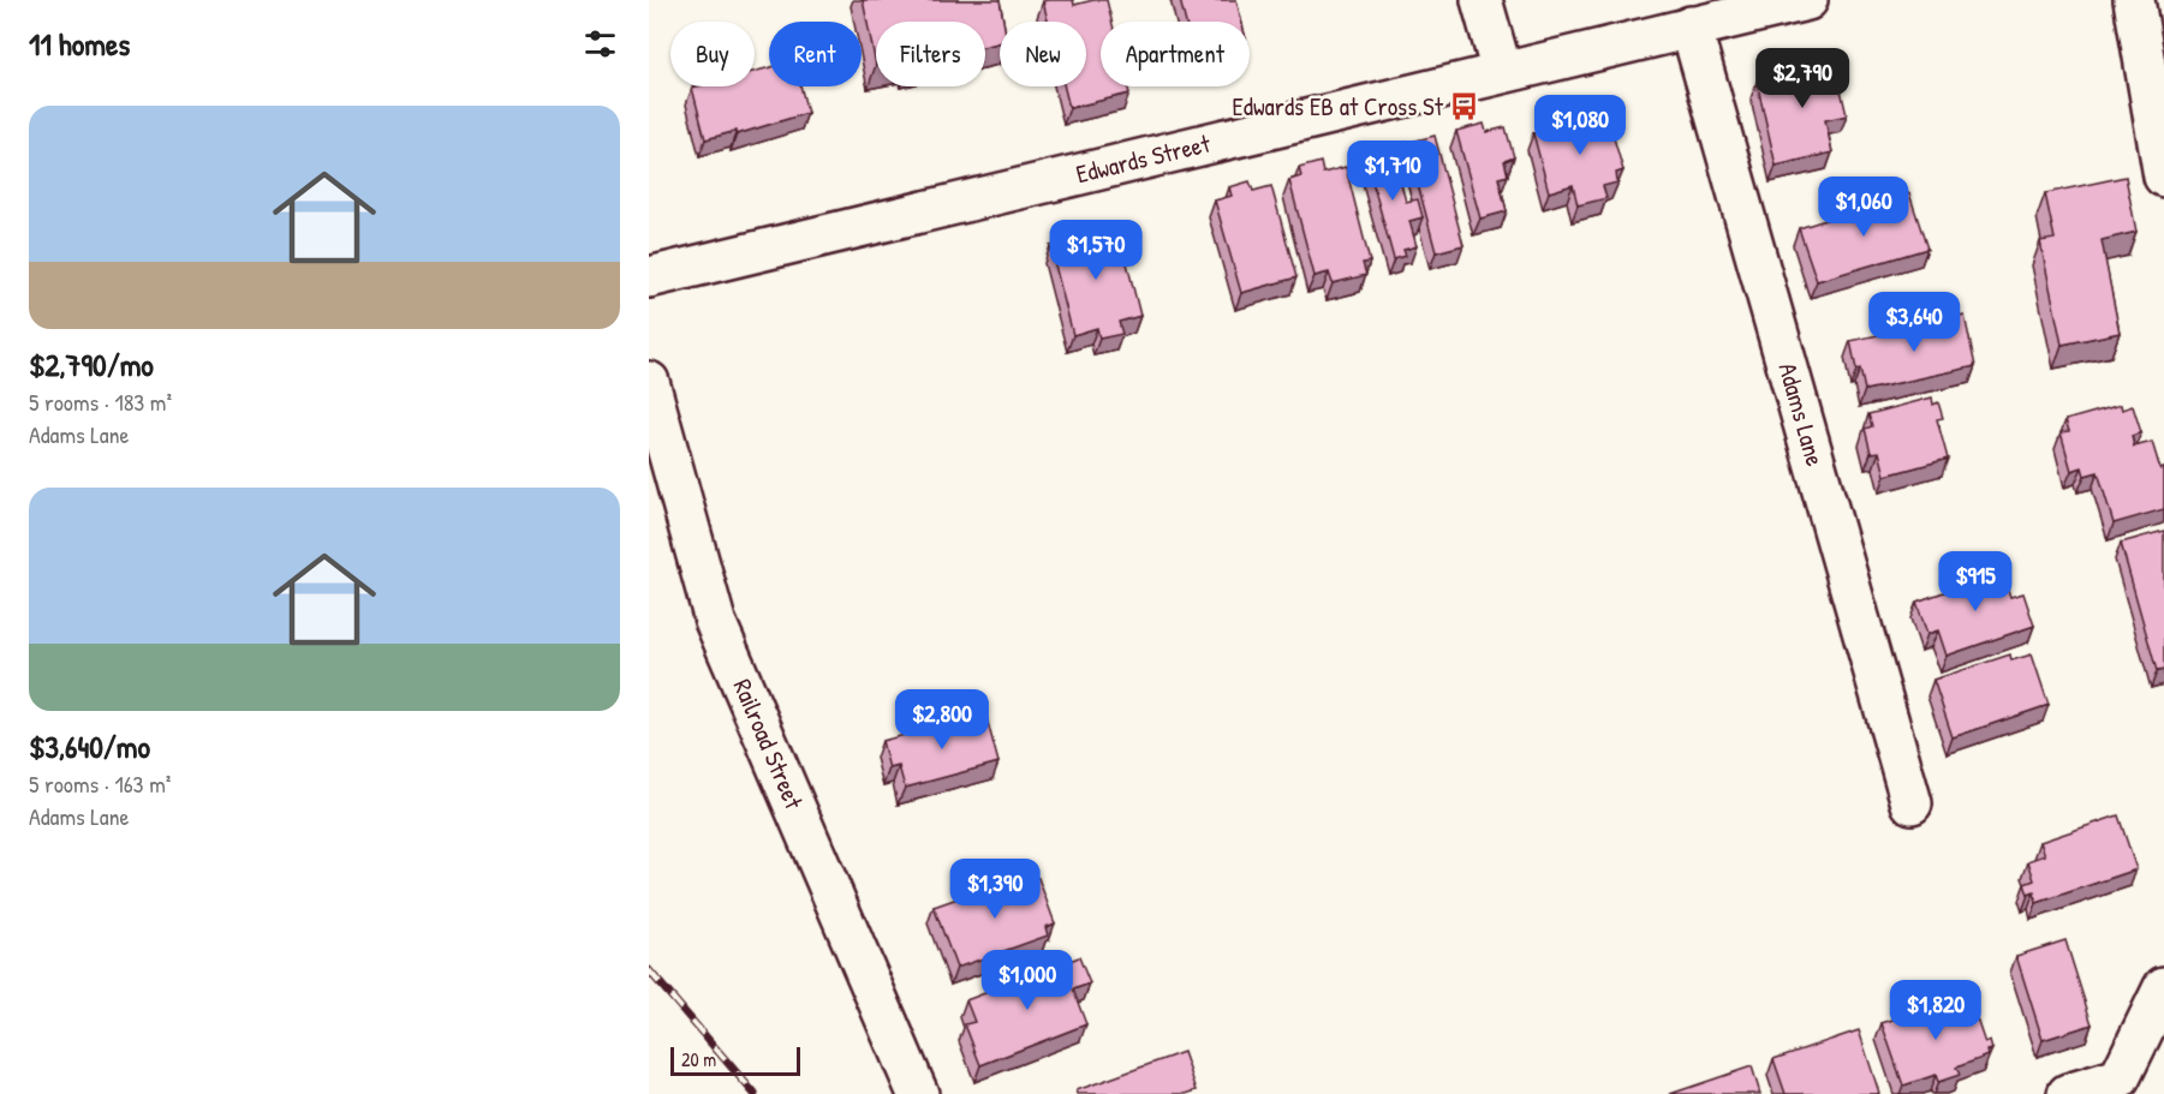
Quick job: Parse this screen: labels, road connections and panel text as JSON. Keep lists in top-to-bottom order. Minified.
{"streets":{"street":["Edwards Street","Adams Lane","Railroad Street"]},"crossings":[["Edwards Street","Adams Lane"]],"places":{"bus stop":["Edwards EB at Cross St"]},"scale_bar":"20 m","page":{"heading":"11 homes","chip":["Buy","Rent","Filters","New","Apartment"],"price":["$2,790","$1,080","$1,710","$1,060","$1,570","$3,640","$915","$2,800","$1,390","$1,000","$1,820"],"list":[{"name":"$2,790/mo","note":"5 rooms · 183 m² · Adams Lane"},{"name":"$3,640/mo","note":"5 rooms · 163 m² · Adams Lane"}],"scale":"20 m"}}
